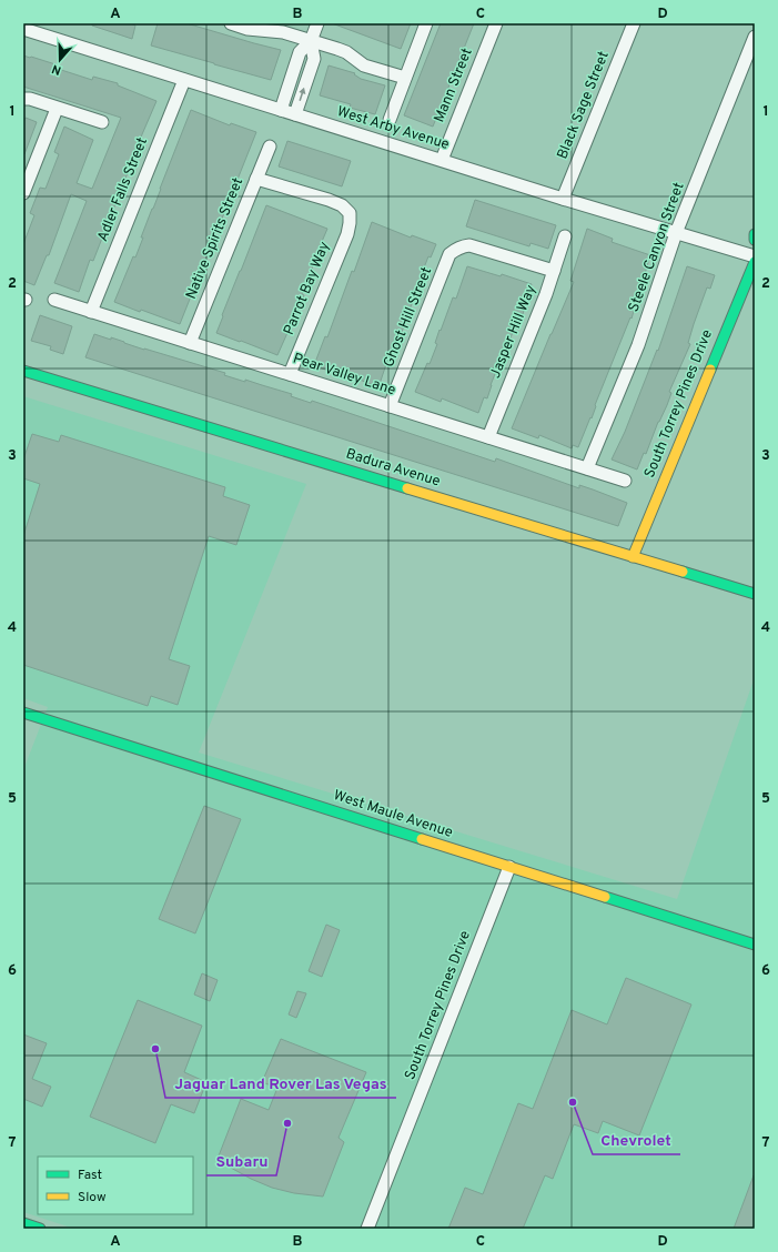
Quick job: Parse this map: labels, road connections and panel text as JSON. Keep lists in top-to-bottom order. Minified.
{"streets":{"street":["Mann Street","Black Sage Street","West Arby Avenue","Adler Falls Street","Native Spirits Street","Steele Canyon Street","Parrot Bay Way","Ghost Hill Street","Jasper Hill Way","Pear Valley Lane","South Torrey Pines Drive","Badura Avenue","West Maule Avenue"]},"crossings":[["Mann Street","West Arby Avenue"],["Black Sage Street","West Arby Avenue"],["West Arby Avenue","Adler Falls Street"],["West Arby Avenue","Steele Canyon Street"],["Adler Falls Street","Pear Valley Lane"],["Native Spirits Street","Parrot Bay Way"],["Native Spirits Street","Pear Valley Lane"],["Steele Canyon Street","Pear Valley Lane"],["Parrot Bay Way","Pear Valley Lane"],["Ghost Hill Street","Jasper Hill Way"],["Ghost Hill Street","Pear Valley Lane"],["Jasper Hill Way","Pear Valley Lane"],["South Torrey Pines Drive","Badura Avenue"],["South Torrey Pines Drive","West Maule Avenue"]],"places":["Jaguar Land Rover Las Vegas","Chevrolet","Subaru"],"legend":["Fast","Slow"],"north":"bottom","grid":{"columns":["A","B","C","D"],"rows":["1","2","3","4","5","6","7"]}}
